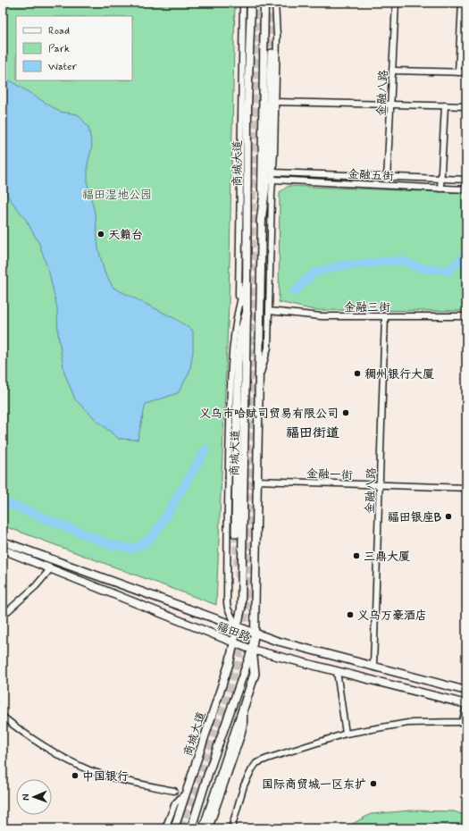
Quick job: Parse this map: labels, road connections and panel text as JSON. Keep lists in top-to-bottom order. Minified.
{"streets":{"main road":["商城大道","福田路"],"street":["金融八路","金融五街","金融三街","金融一街"]},"crossings":[["金融八路","金融五街"],["金融八路","金融三街"],["金融八路","金融一街"],["金融八路","福田路"],["商城大道","金融一街"],["商城大道","福田路"]],"districts":["福田街道"],"parks":["福田湿地公园"],"places":["天籁台","稠州银行大厦","义乌市哈赋司贸易有限公司","福田银座B","三鼎大厦","义乌万豪酒店","中国银行","国际商贸城一区东扩"],"legend":["Road","Park","Water"],"north":"left"}
